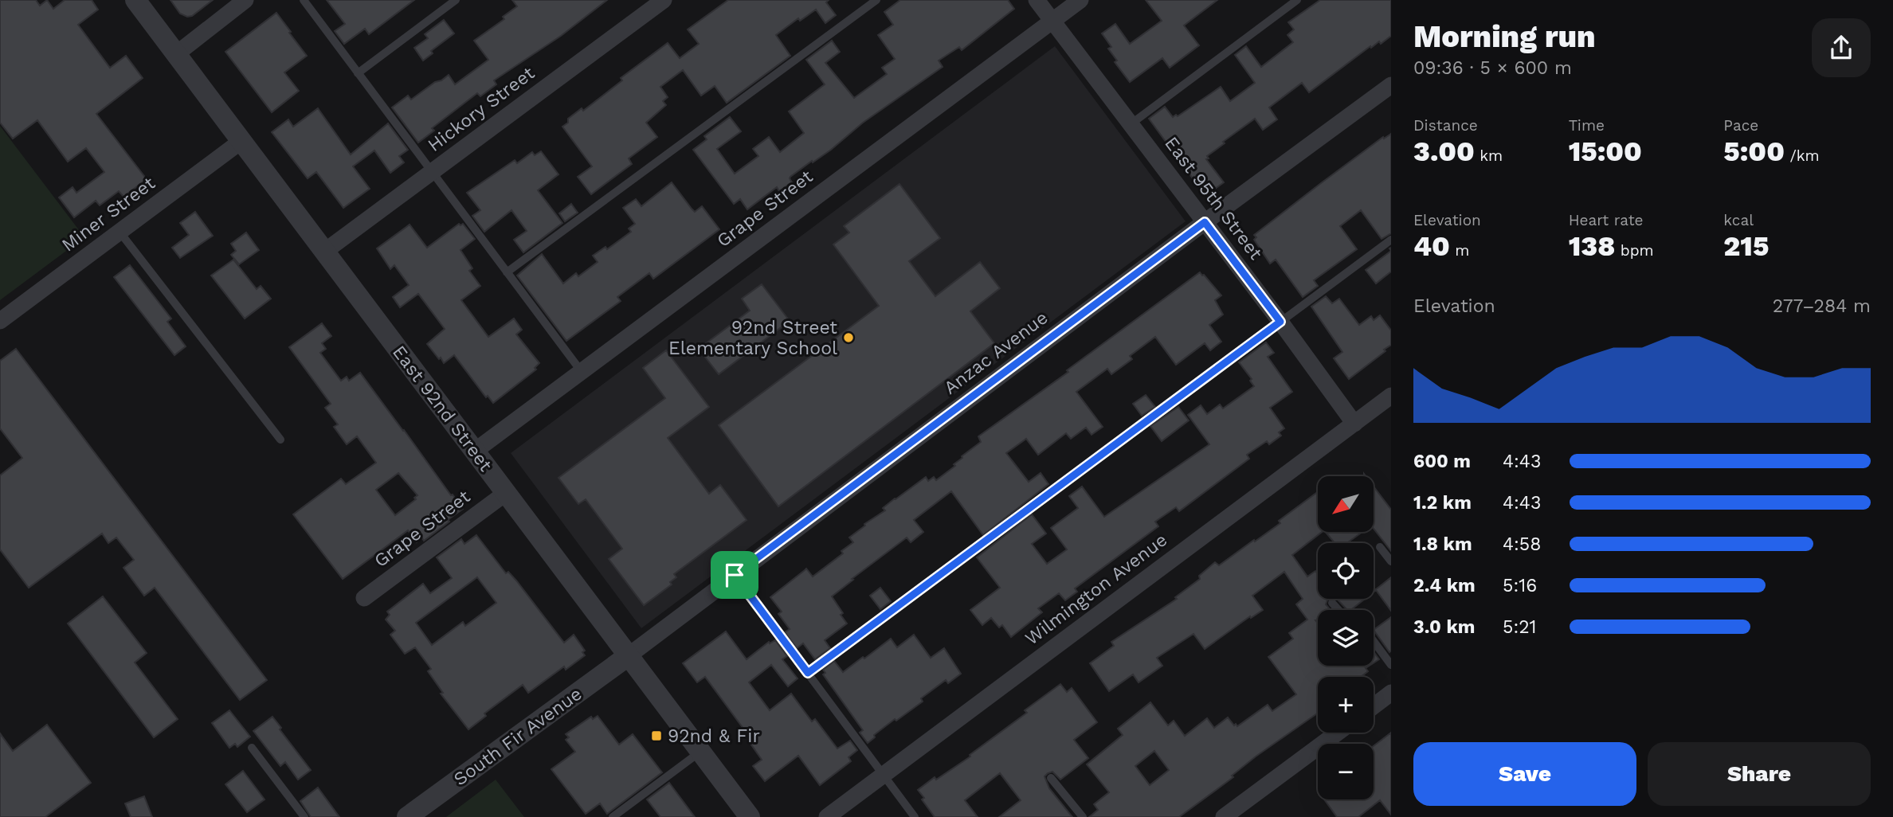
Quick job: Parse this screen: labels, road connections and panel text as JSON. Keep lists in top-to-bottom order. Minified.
{"streets":{"street":["Hickory Street","East 95th Street","Grape Street","Miner Street","Anzac Avenue","East 92nd Street","Wilmington Avenue","South Fir Avenue"]},"crossings":[["Hickory Street","East 92nd Street"],["East 95th Street","Grape Street"],["East 95th Street","Anzac Avenue"],["East 95th Street","Wilmington Avenue"],["Grape Street","East 92nd Street"],["Miner Street","East 92nd Street"],["Anzac Avenue","East 92nd Street"],["Anzac Avenue","South Fir Avenue"],["East 92nd Street","South Fir Avenue"]],"places":{"other":["92nd Street Elementary School"],"transit":["92nd & Fir"]},"north":"bottom left","page":{"heading":["Morning run","09:36 · 5 × 600 m"],"stats":[["Distance","3.00 km"],["Time","15:00"],["Pace","5:00 /km"],["Elevation","40 m"],["Heart rate","138 bpm"],["kcal","215"]],"chart":["Elevation","277–284 m"],"list":[{"name":"600 m","note":"4:43"},{"name":"1.2 km","note":"4:43"},{"name":"1.8 km","note":"4:58"},{"name":"2.4 km","note":"5:16"},{"name":"3.0 km","note":"5:21"}],"map_buttons":["+","−"],"buttons":["Save","Share"]}}
